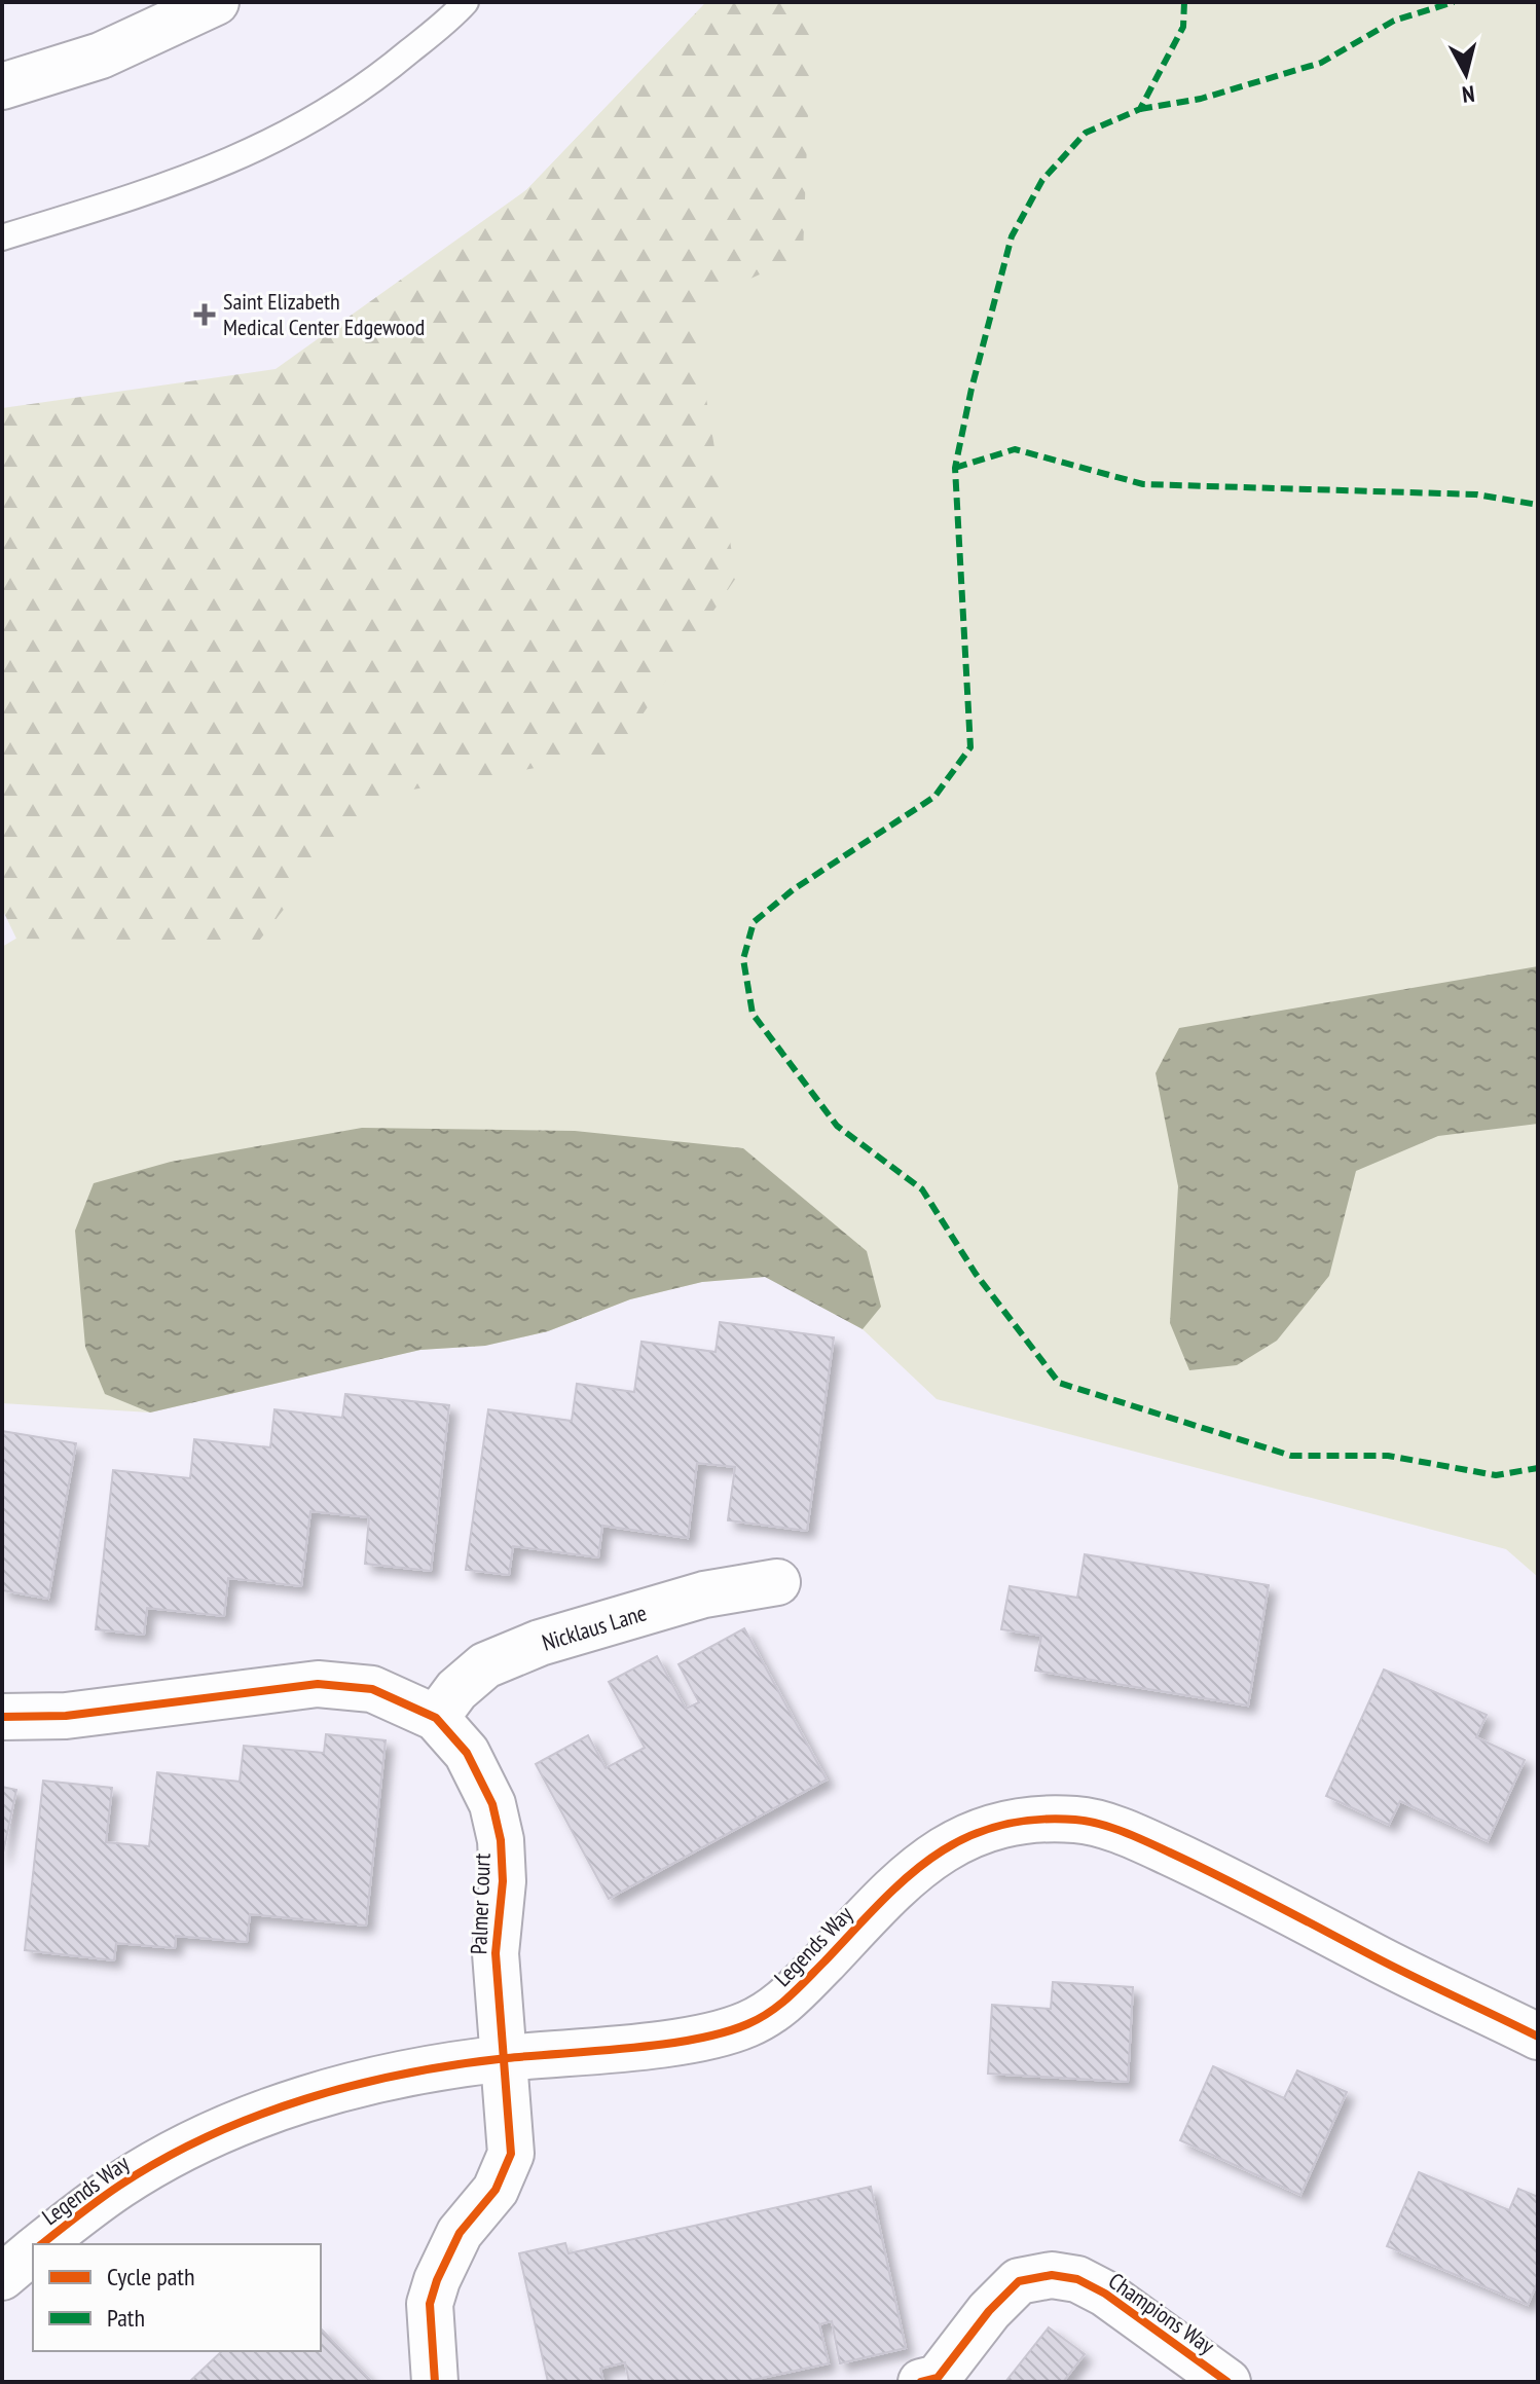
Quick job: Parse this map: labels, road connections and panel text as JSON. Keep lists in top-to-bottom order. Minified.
{"streets":{"street":["Nicklaus Lane","Palmer Court","Legends Way","Champions Way"]},"crossings":[["Nicklaus Lane","Palmer Court"],["Palmer Court","Legends Way"]],"places":{"health":["Saint Elizabeth Medical Center Edgewood"]},"legend":["Cycle path","Path"],"north":"bottom"}
